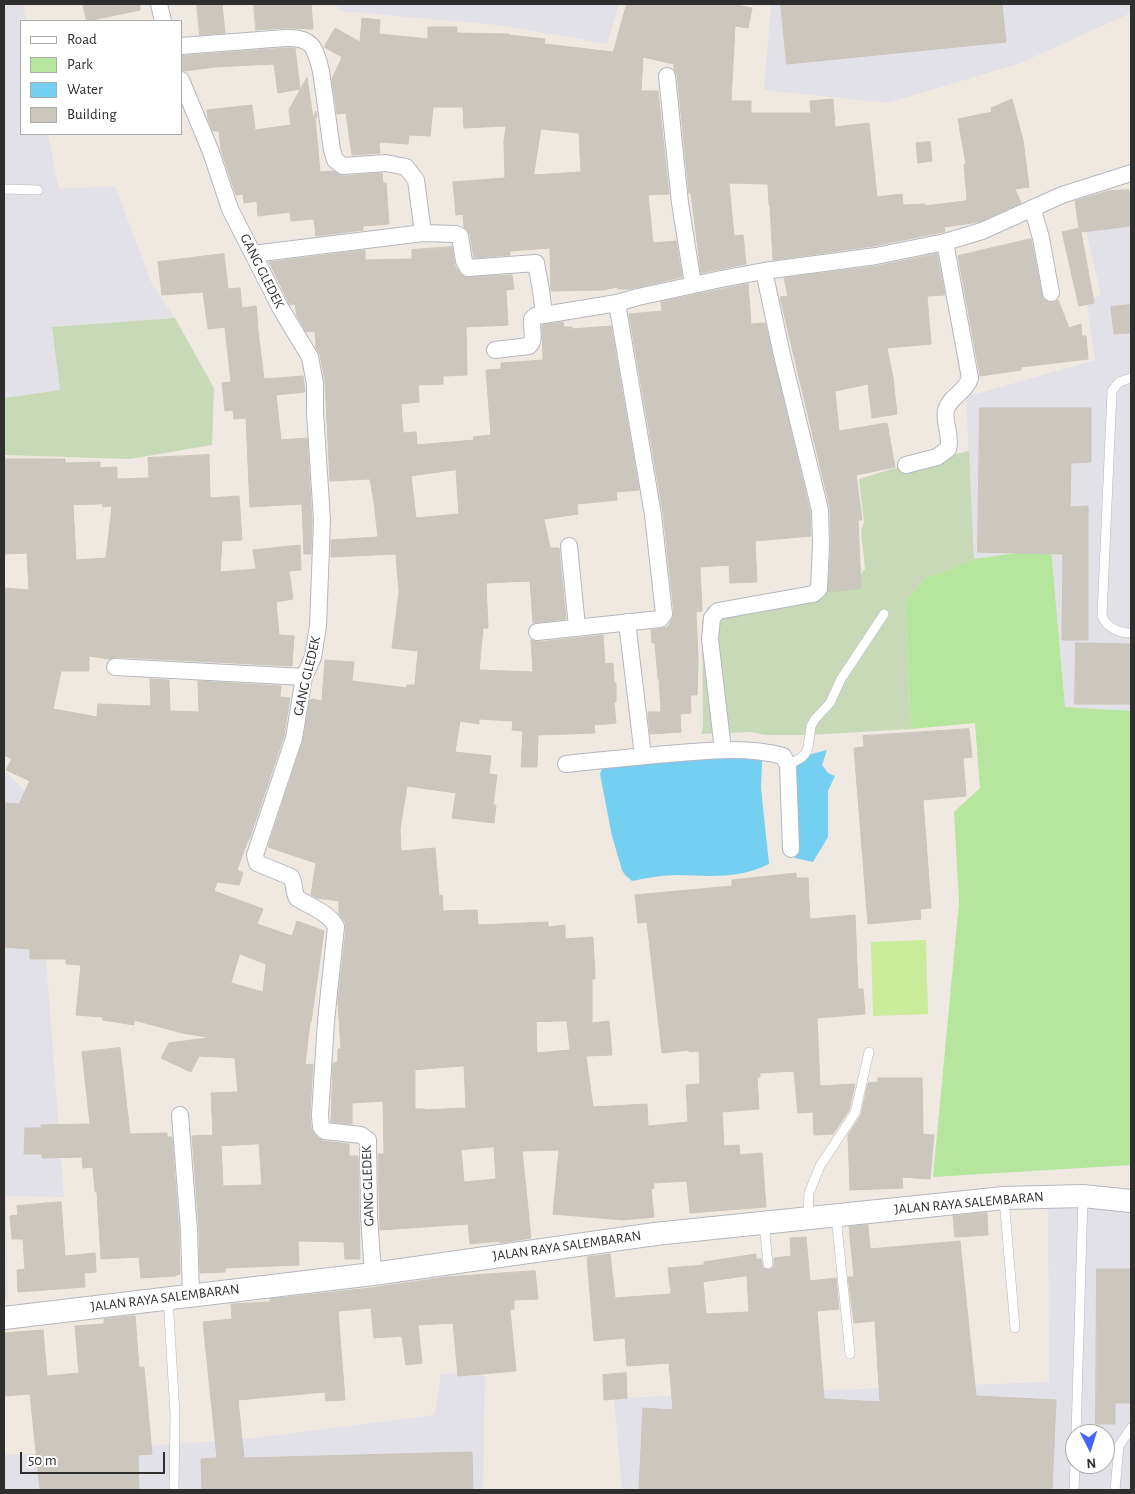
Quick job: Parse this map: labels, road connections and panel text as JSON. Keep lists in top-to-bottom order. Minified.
{"streets":{"main road":["JALAN RAYA SALEMBARAN"],"street":["GANG GLEDEK"]},"crossings":[["GANG GLEDEK","JALAN RAYA SALEMBARAN"]],"legend":["Road","Park","Water","Building"],"scale_bar":"50 m","north":"bottom"}
